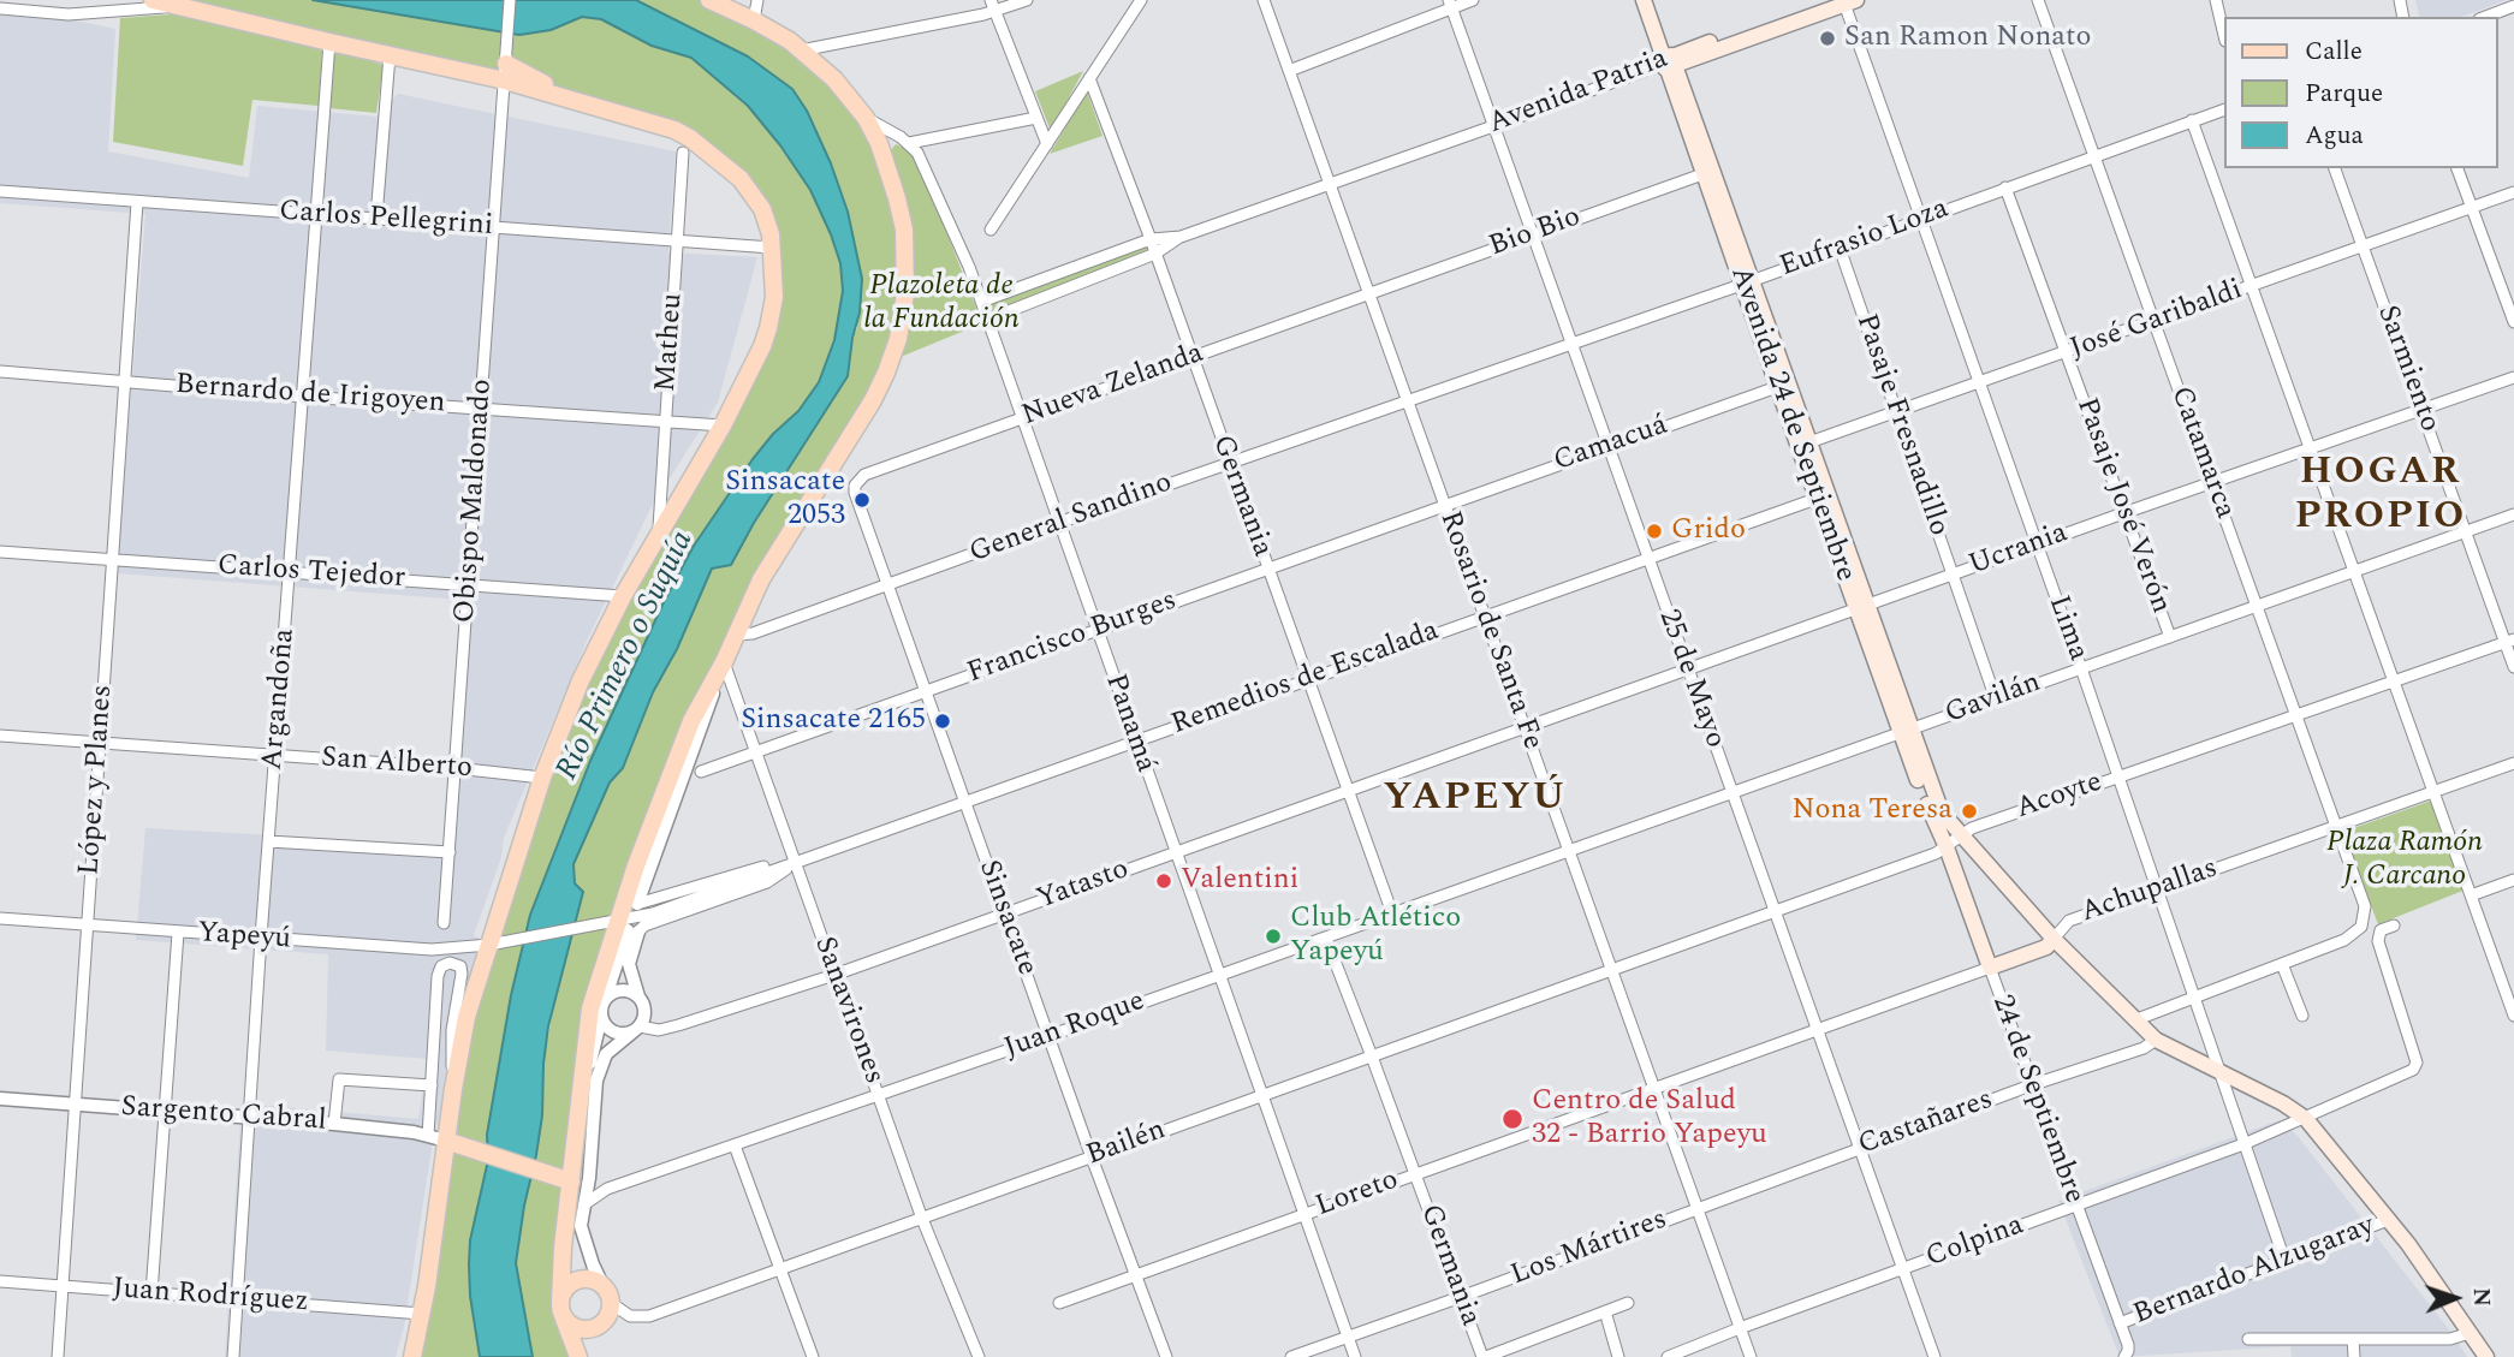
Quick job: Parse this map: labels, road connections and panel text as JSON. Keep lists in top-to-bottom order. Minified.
{"streets":{"main road":["Avenida Patria","Avenida 24 de Septiembre","Achupallas","24 de Septiembre"],"street":["Carlos Pellegrini","Bio Bio","Eufrasio Loza","José Garibaldi","Matheu","Sarmiento","Nueva Zelanda","Bernardo de Irigoyen","Pasaje Fresnadillo","Camacuá","Catamarca","Germania","Obispo Maldonado","Pasaje José Verón","General Sandino","Ucrania","Carlos Tejedor","Lima","Rosario de Santa Fe","Francisco Burges","Remedios de Escalada","25 de Mayo","Argandoña","Gavilán","Panamá","San Alberto","López y Planes","Acoyte","Yatasto","Sinsacate","Yapeyú","Sanavirones","Juan Roque","Sargento Cabral","Castañares","Bailén","Loreto","Colpina","Los Mártires","Bernardo Alzugaray","Juan Rodríguez"]},"crossings":[["Avenida Patria","Avenida 24 de Septiembre"],["Avenida Patria","Lima"],["Avenida Patria","Rosario de Santa Fe"],["Avenida Patria","25 de Mayo"],["Carlos Pellegrini","Matheu"],["Carlos Pellegrini","Obispo Maldonado"],["Carlos Pellegrini","Argandoña"],["Carlos Pellegrini","López y Planes"],["Bio Bio","Nueva Zelanda"],["Bio Bio","Avenida 24 de Septiembre"],["Bio Bio","Rosario de Santa Fe"],["Bio Bio","25 de Mayo"],["Eufrasio Loza","Avenida 24 de Septiembre"],["Eufrasio Loza","Pasaje Fresnadillo"],["Eufrasio Loza","Catamarca"],["Eufrasio Loza","Pasaje José Verón"],["Eufrasio Loza","General Sandino"],["Eufrasio Loza","Lima"],["Eufrasio Loza","Rosario de Santa Fe"],["Eufrasio Loza","25 de Mayo"],["José Garibaldi","Sarmiento"],["José Garibaldi","Avenida 24 de Septiembre"],["José Garibaldi","Pasaje Fresnadillo"],["José Garibaldi","Catamarca"],["José Garibaldi","Pasaje José Verón"],["José Garibaldi","Lima"],["Matheu","Bernardo de Irigoyen"],["Sarmiento","Ucrania"],["Sarmiento","Gavilán"],["Sarmiento","Acoyte"],["Nueva Zelanda","Germania"],["Nueva Zelanda","Rosario de Santa Fe"],["Nueva Zelanda","Panamá"],["Nueva Zelanda","Sinsacate"],["Bernardo de Irigoyen","Obispo Maldonado"],["Bernardo de Irigoyen","Argandoña"],["Bernardo de Irigoyen","López y Planes"],["Avenida 24 de Septiembre","Camacuá"],["Avenida 24 de Septiembre","Ucrania"],["Avenida 24 de Septiembre","Lima"],["Avenida 24 de Septiembre","Gavilán"],["Avenida 24 de Septiembre","Acoyte"],["Avenida 24 de Septiembre","Achupallas"],["Avenida 24 de Septiembre","24 de Septiembre"],["Avenida 24 de Septiembre","Castañares"],["Avenida 24 de Septiembre","Colpina"],["Avenida 24 de Septiembre","Bernardo Alzugaray"],["Pasaje Fresnadillo","Ucrania"],["Pasaje Fresnadillo","Gavilán"],["Camacuá","Rosario de Santa Fe"],["Camacuá","Francisco Burges"],["Camacuá","25 de Mayo"],["Catamarca","Ucrania"],["Catamarca","Gavilán"],["Catamarca","Acoyte"],["Catamarca","Achupallas"],["Germania","General Sandino"],["Germania","Francisco Burges"],["Germania","Remedios de Escalada"],["Germania","Yatasto"],["Germania","Juan Roque"],["Germania","Bailén"],["Germania","Loreto"],["Germania","Los Mártires"],["Obispo Maldonado","Carlos Tejedor"],["Obispo Maldonado","San Alberto"],["Pasaje José Verón","Ucrania"],["Pasaje José Verón","Gavilán"],["General Sandino","Rosario de Santa Fe"],["General Sandino","Panamá"],["General Sandino","Sinsacate"],["Ucrania","Lima"],["Ucrania","Rosario de Santa Fe"],["Ucrania","25 de Mayo"],["Ucrania","Yatasto"],["Carlos Tejedor","Argandoña"],["Carlos Tejedor","López y Planes"],["Lima","Gavilán"],["Lima","Acoyte"],["Lima","Achupallas"],["Lima","Colpina"],["Lima","Bernardo Alzugaray"],["Rosario de Santa Fe","Francisco Burges"],["Rosario de Santa Fe","Remedios de Escalada"],["Rosario de Santa Fe","Gavilán"],["Rosario de Santa Fe","Acoyte"],["Rosario de Santa Fe","Yatasto"],["Rosario de Santa Fe","Achupallas"],["Rosario de Santa Fe","Juan Roque"],["Rosario de Santa Fe","Castañares"],["Rosario de Santa Fe","Bailén"],["Rosario de Santa Fe","Loreto"],["Rosario de Santa Fe","Colpina"],["Rosario de Santa Fe","Los Mártires"],["Francisco Burges","Panamá"],["Francisco Burges","Sinsacate"],["Francisco Burges","Sanavirones"],["Remedios de Escalada","Panamá"],["Remedios de Escalada","Sinsacate"],["Remedios de Escalada","Yapeyú"],["Remedios de Escalada","Sanavirones"],["25 de Mayo","Gavilán"],["25 de Mayo","Acoyte"],["25 de Mayo","Achupallas"],["25 de Mayo","Castañares"],["25 de Mayo","Colpina"],["Argandoña","San Alberto"],["Argandoña","Yapeyú"],["Argandoña","Sargento Cabral"],["Argandoña","Juan Rodríguez"],["Gavilán","Juan Roque"],["Panamá","Yatasto"],["Panamá","Juan Roque"],["Panamá","Bailén"],["Panamá","Loreto"],["Panamá","Los Mártires"],["San Alberto","López y Planes"],["López y Planes","Yapeyú"],["López y Planes","Sargento Cabral"],["López y Planes","Juan Rodríguez"],["Acoyte","24 de Septiembre"],["Acoyte","Bailén"],["Yatasto","Sinsacate"],["Yatasto","Sanavirones"],["Achupallas","24 de Septiembre"],["Achupallas","Loreto"],["Sinsacate","Juan Roque"],["Sinsacate","Bailén"],["Sinsacate","Loreto"],["Sanavirones","Juan Roque"],["Sanavirones","Bailén"],["24 de Septiembre","Castañares"],["24 de Septiembre","Colpina"],["24 de Septiembre","Bernardo Alzugaray"],["Castañares","Los Mártires"]],"districts":["HOGAR PROPIO","YAPEYÚ"],"water":["Río Primero o Suquía"],"parks":["Plazoleta de la Fundación","Plaza Ramón J. Carcano"],"places":["San Ramon Nonato","Sinsacate 2053","Grido","Sinsacate 2165","Nona Teresa","Valentini","Club Atlético Yapeyú","Centro de Salud 32 - Barrio Yapeyu"],"legend":["Calle","Parque","Agua"],"north":"right"}
